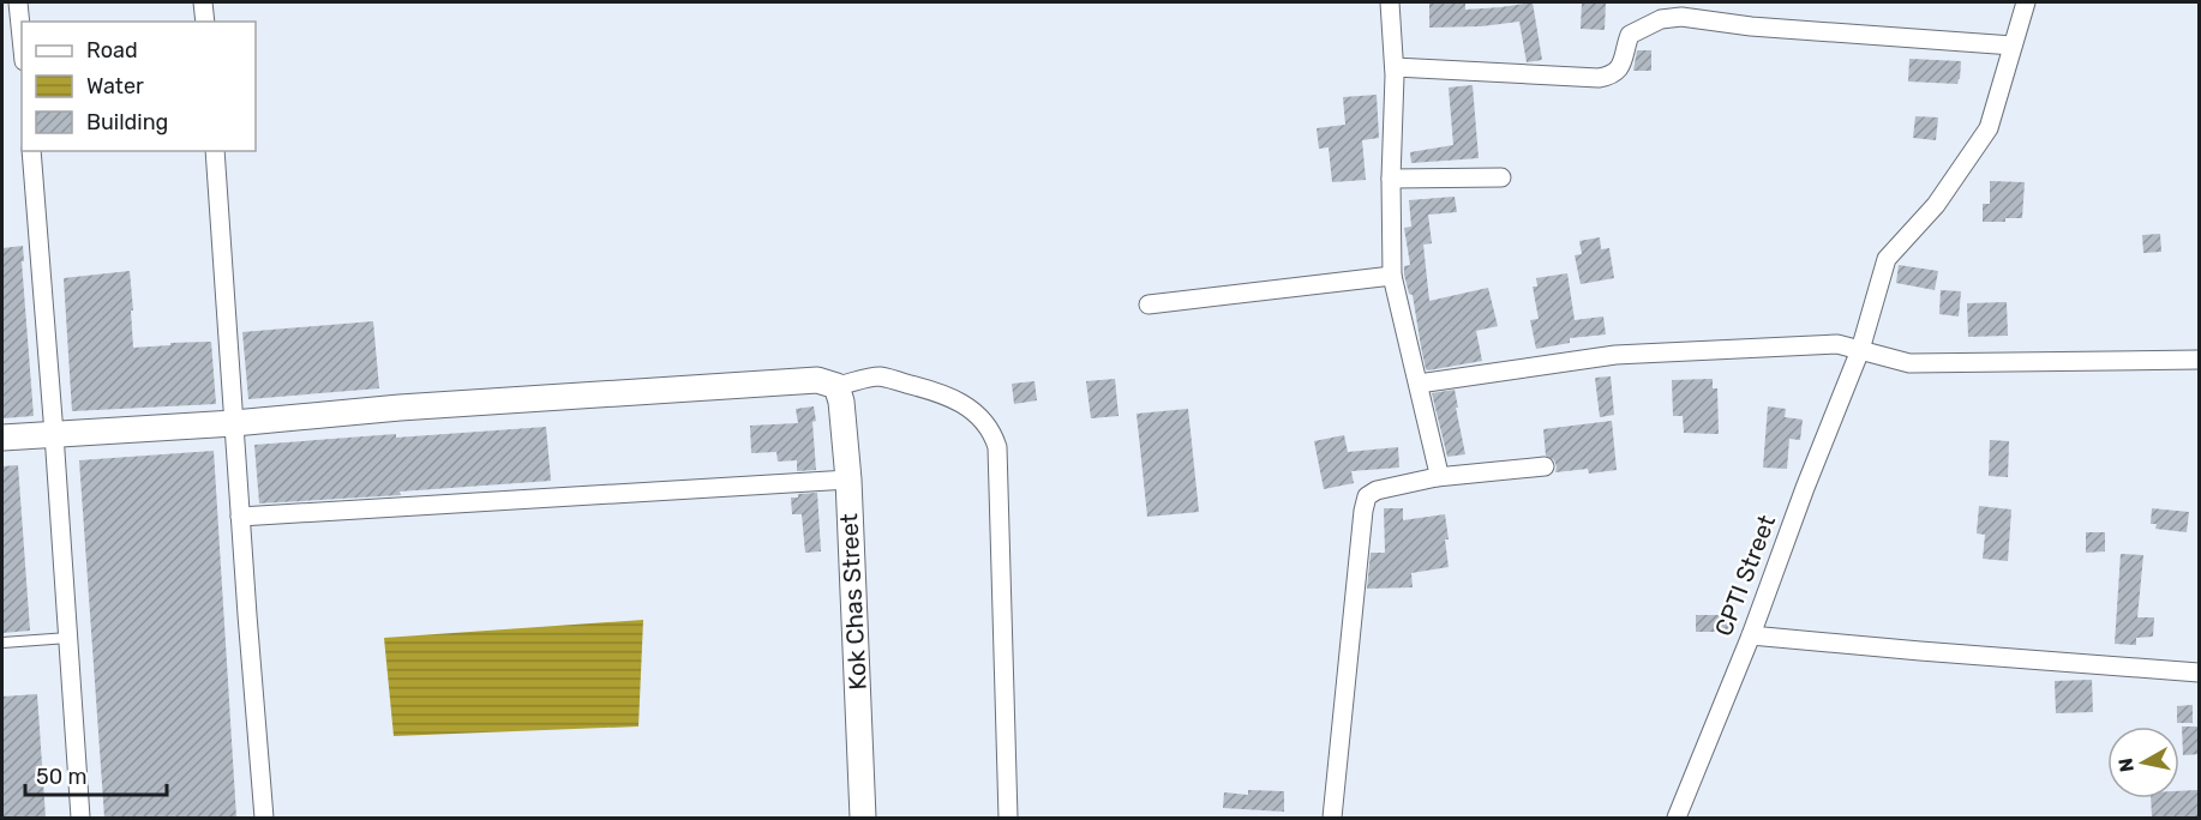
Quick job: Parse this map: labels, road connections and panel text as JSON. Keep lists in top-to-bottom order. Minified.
{"streets":{"street":["CPTI Street","Kok Chas Street"]},"legend":["Road","Water","Building"],"scale_bar":"50 m","north":"left"}
